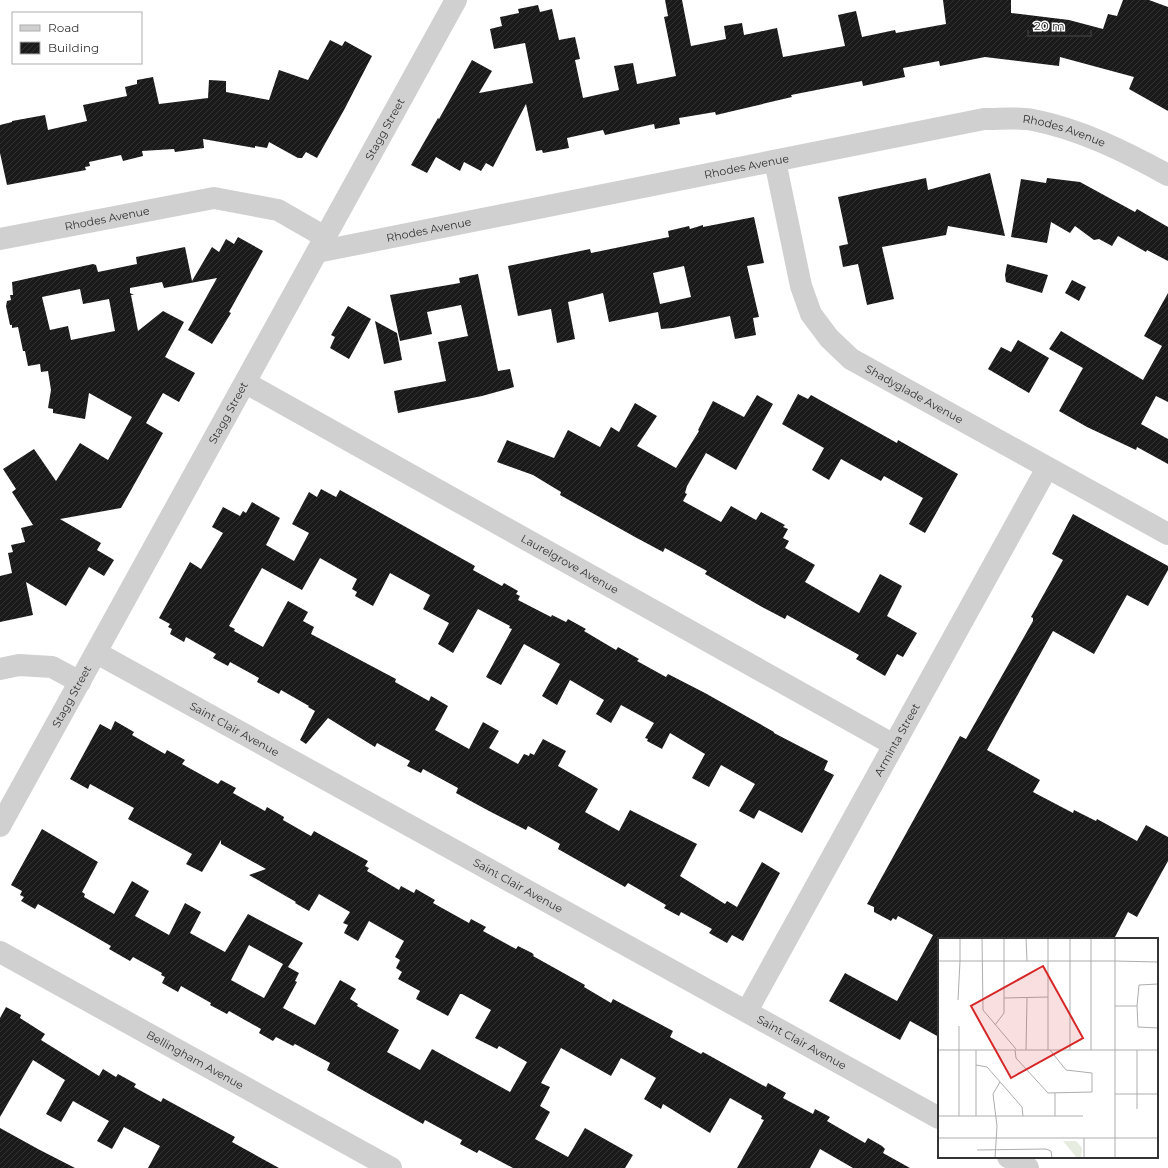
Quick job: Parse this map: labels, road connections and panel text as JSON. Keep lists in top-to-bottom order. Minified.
{"streets":{"street":["Stagg Street","Rhodes Avenue","Shadyglade Avenue","Laurelgrove Avenue","Saint Clair Avenue","Arminta Street","Bellingham Avenue"]},"crossings":[["Stagg Street","Rhodes Avenue"],["Stagg Street","Laurelgrove Avenue"],["Stagg Street","Saint Clair Avenue"],["Rhodes Avenue","Shadyglade Avenue"],["Shadyglade Avenue","Arminta Street"],["Laurelgrove Avenue","Arminta Street"],["Saint Clair Avenue","Arminta Street"]],"legend":["Road","Building"],"scale_bar":"20 m"}
